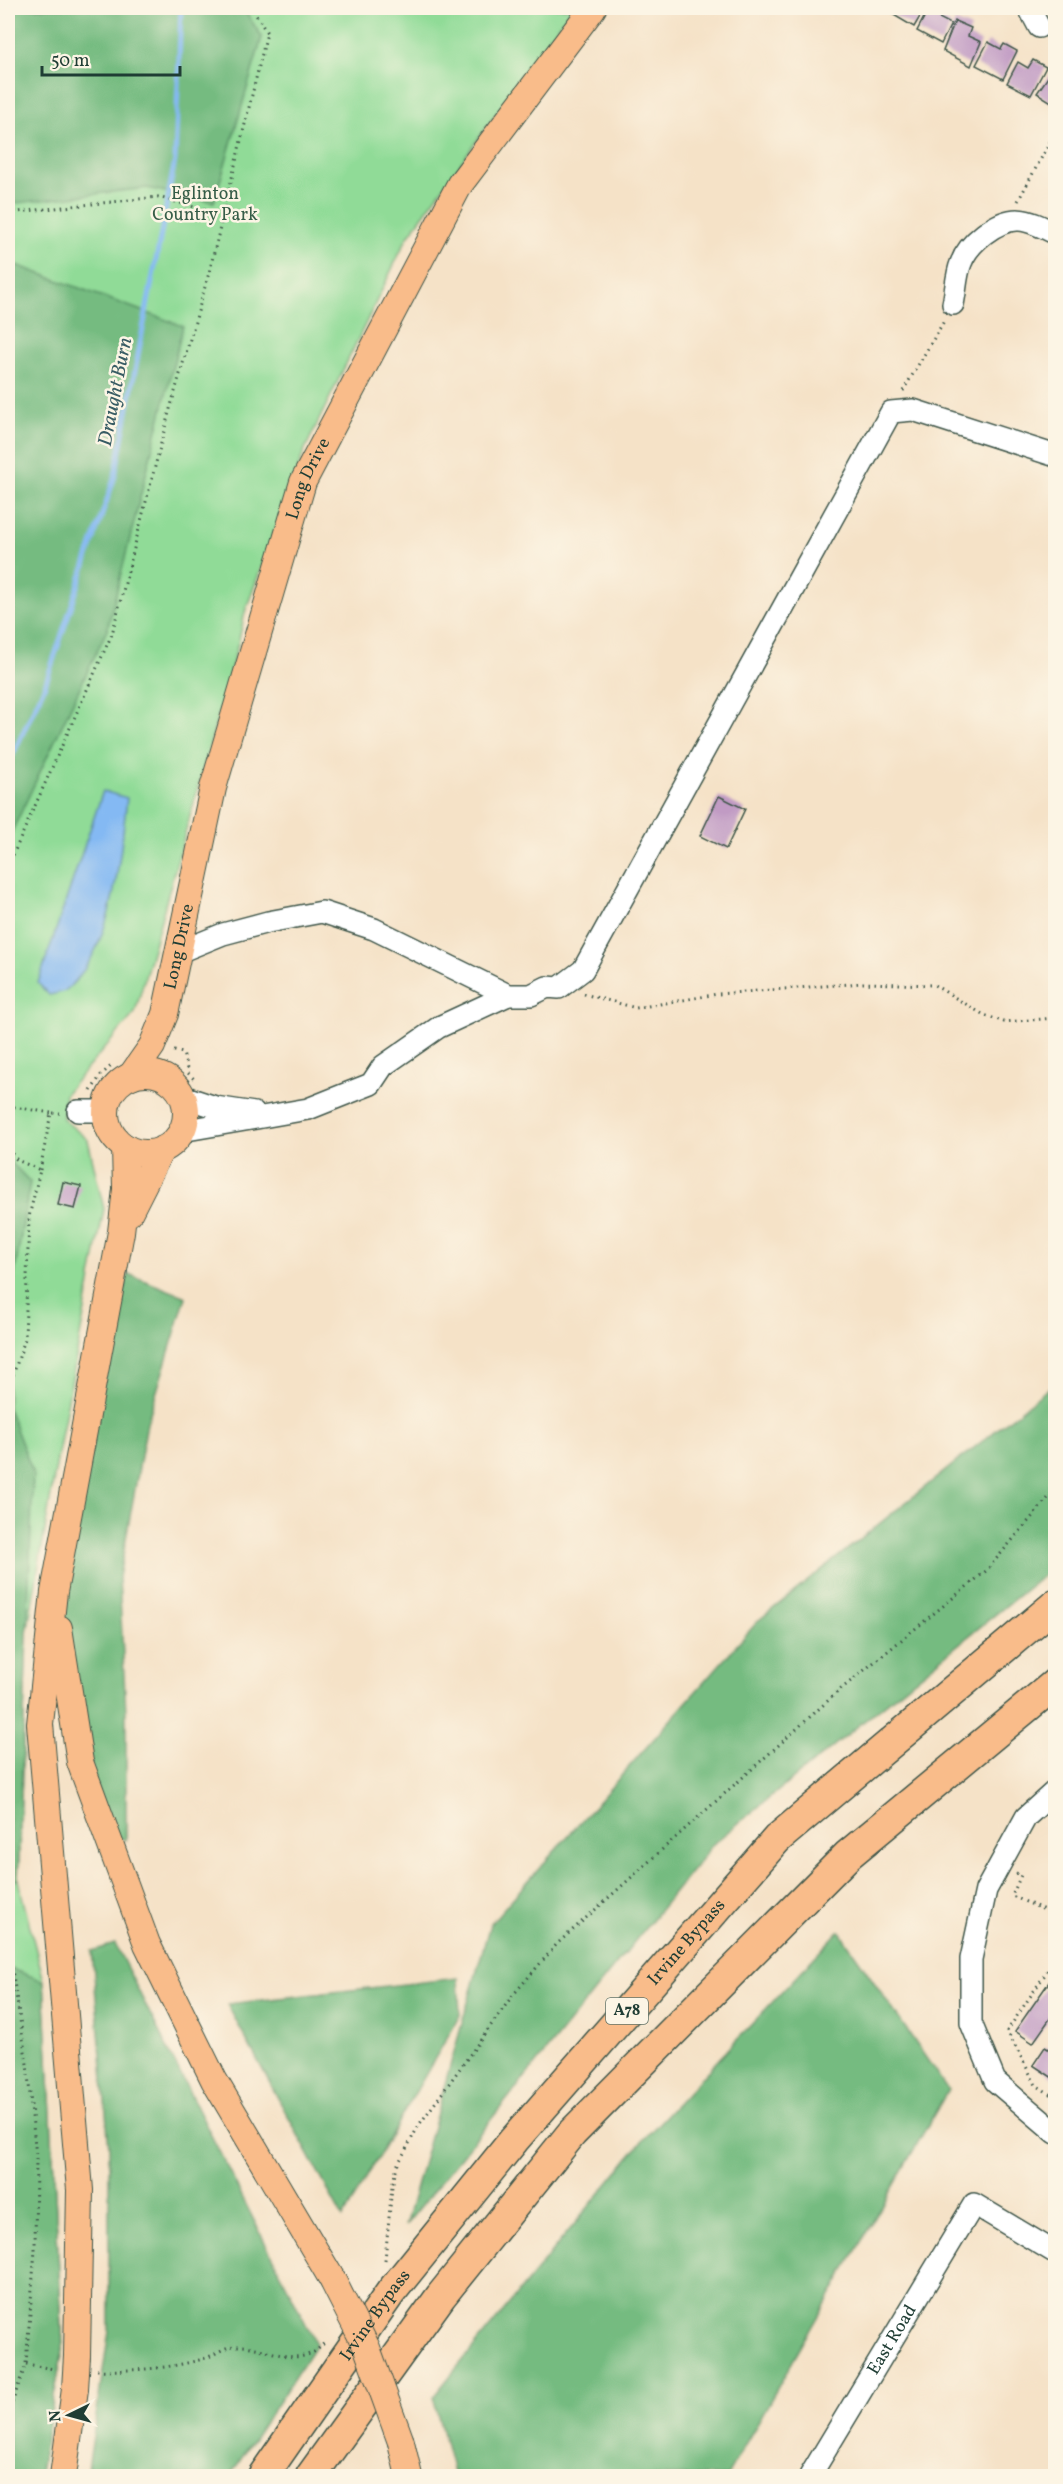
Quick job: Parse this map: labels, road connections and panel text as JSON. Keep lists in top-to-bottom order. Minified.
{"streets":{"highway":["Irvine Bypass","A78"],"main road":["Long Drive"],"street":["East Road"]},"water":["Draught Burn"],"parks":["Eglinton Country Park"],"scale_bar":"50 m","north":"left"}
